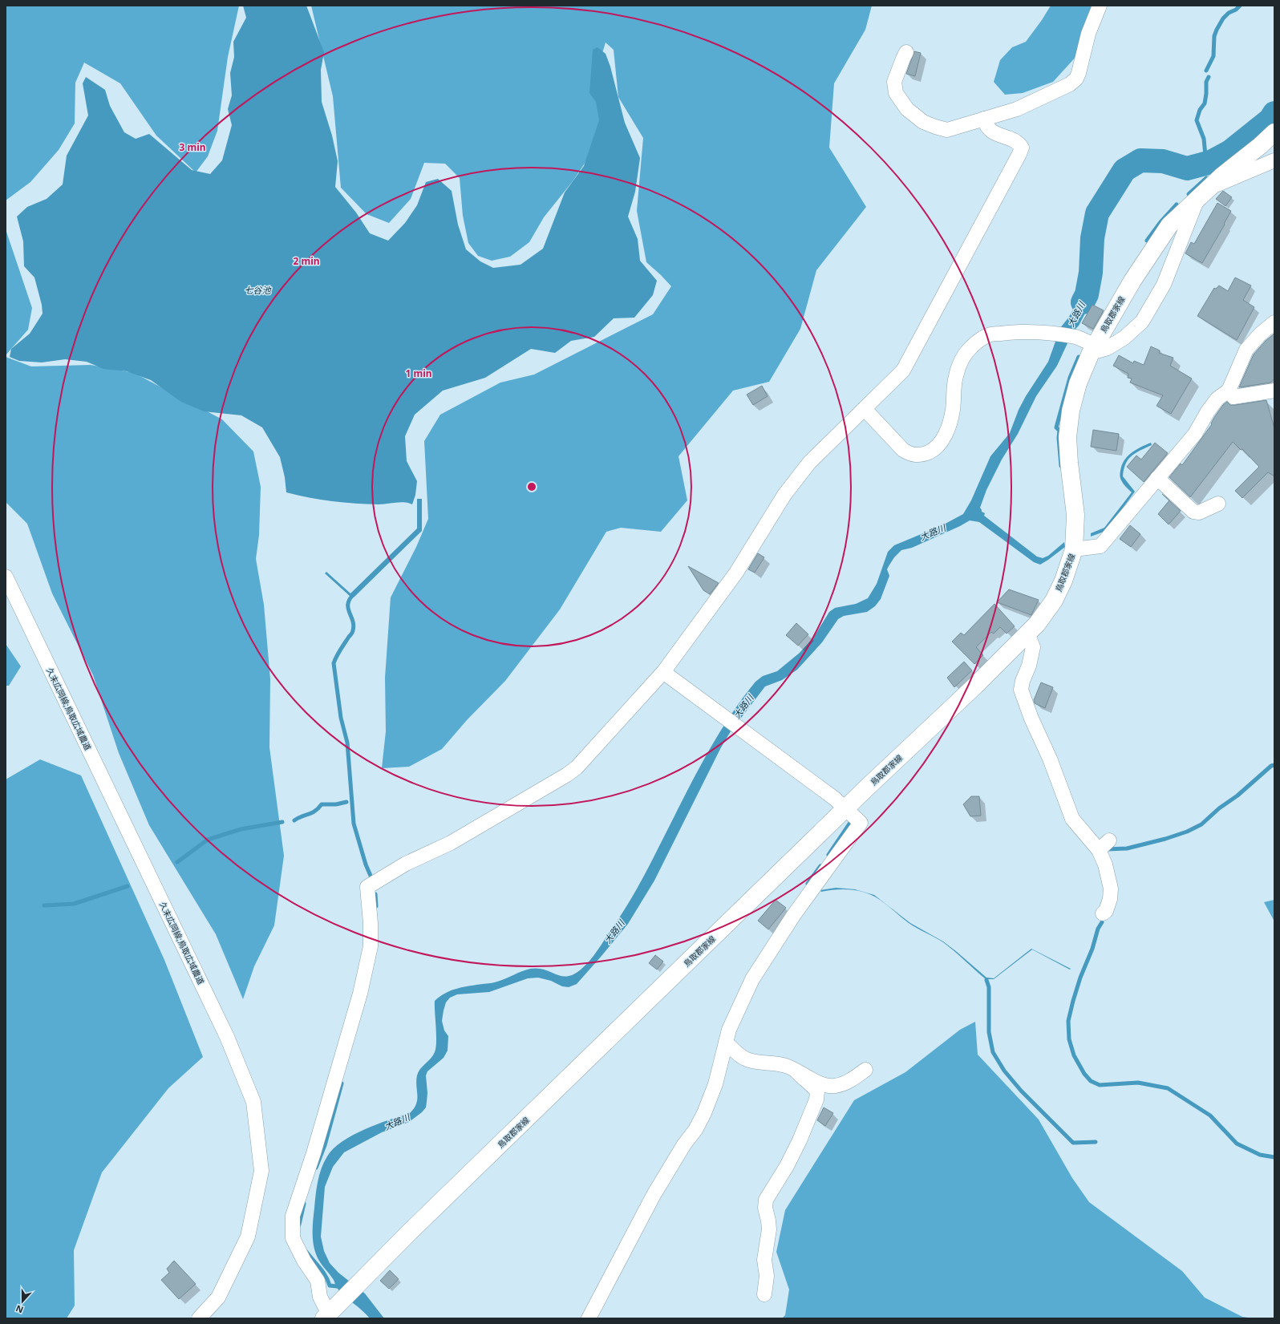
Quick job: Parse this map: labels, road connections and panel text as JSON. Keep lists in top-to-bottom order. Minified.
{"streets":{"main road":["鳥取郡家線"],"street":["久末広岡線;鳥取広域農道"]},"water":["七谷池","大路川"],"north":"bottom","rings":["3 min","2 min","1 min"]}
